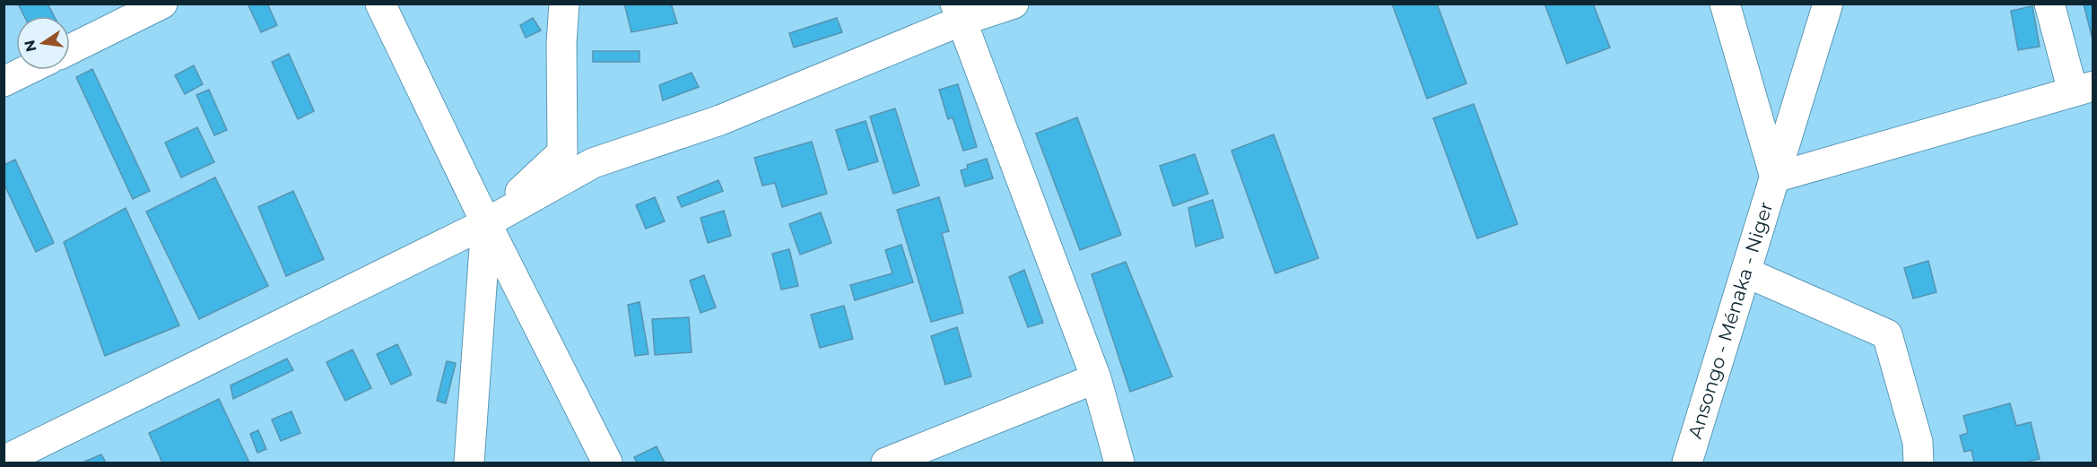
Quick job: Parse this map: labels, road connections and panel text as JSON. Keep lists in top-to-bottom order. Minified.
{"streets":{"street":["Ansongo - Ménaka - Niger"]},"north":"left"}
